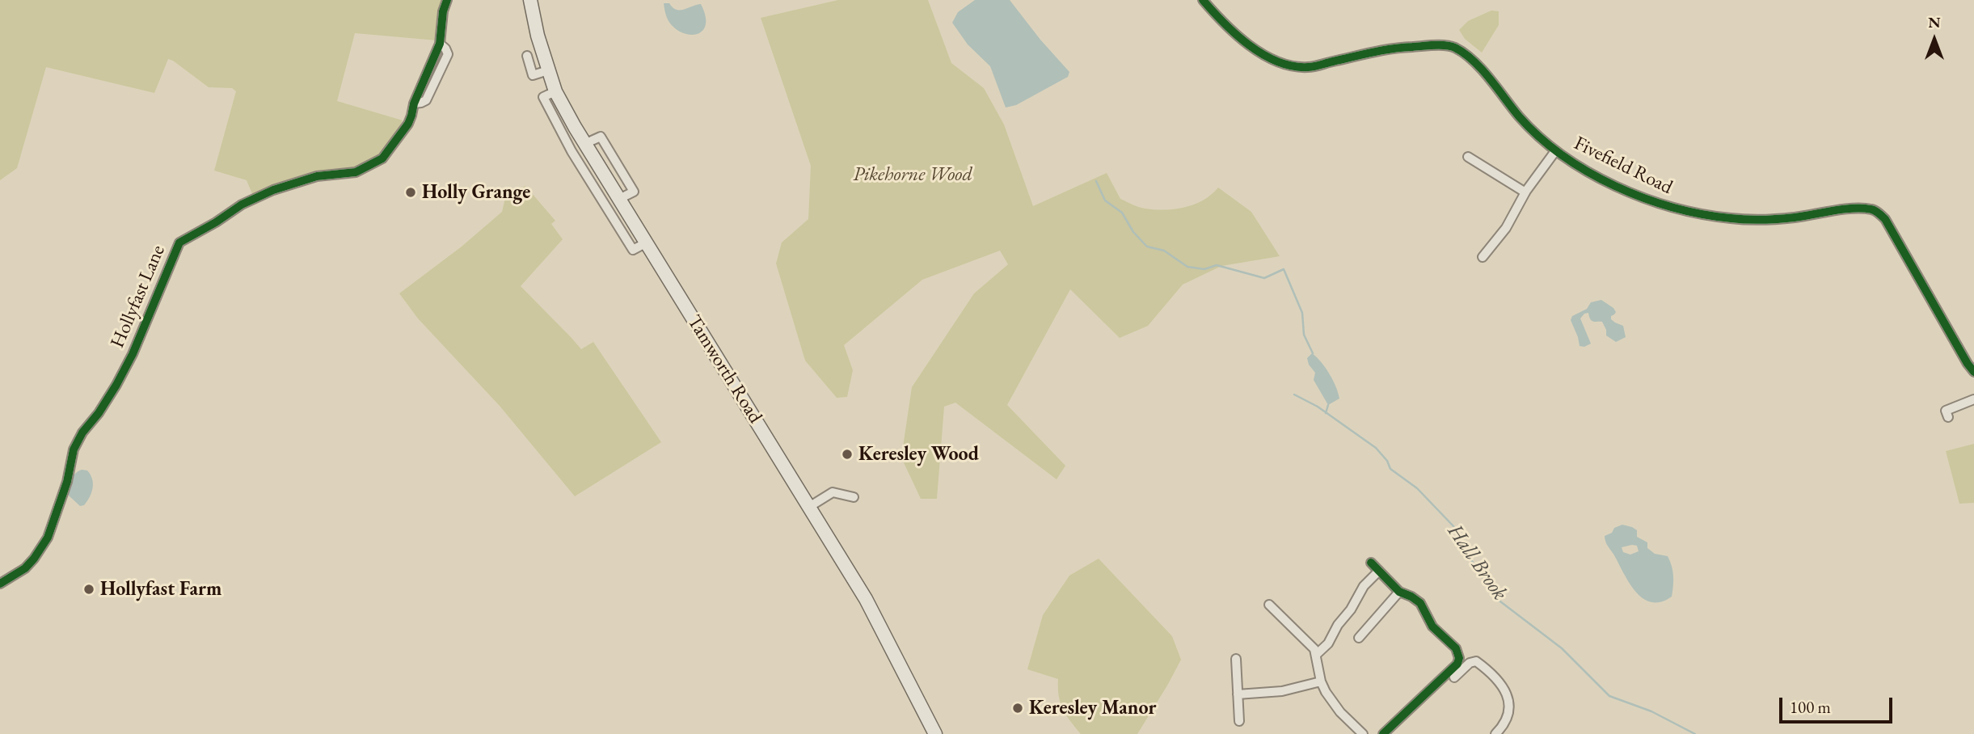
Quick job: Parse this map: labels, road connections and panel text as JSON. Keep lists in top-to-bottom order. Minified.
{"streets":{"main road":["Tamworth Road"],"street":["Fivefield Road","Hollyfast Lane"]},"water":["Hall Brook"],"parks":["Pikehorne Wood"],"places":["Holly Grange","Keresley Wood","Hollyfast Farm","Keresley Manor"],"scale_bar":"100 m","north":"top"}
